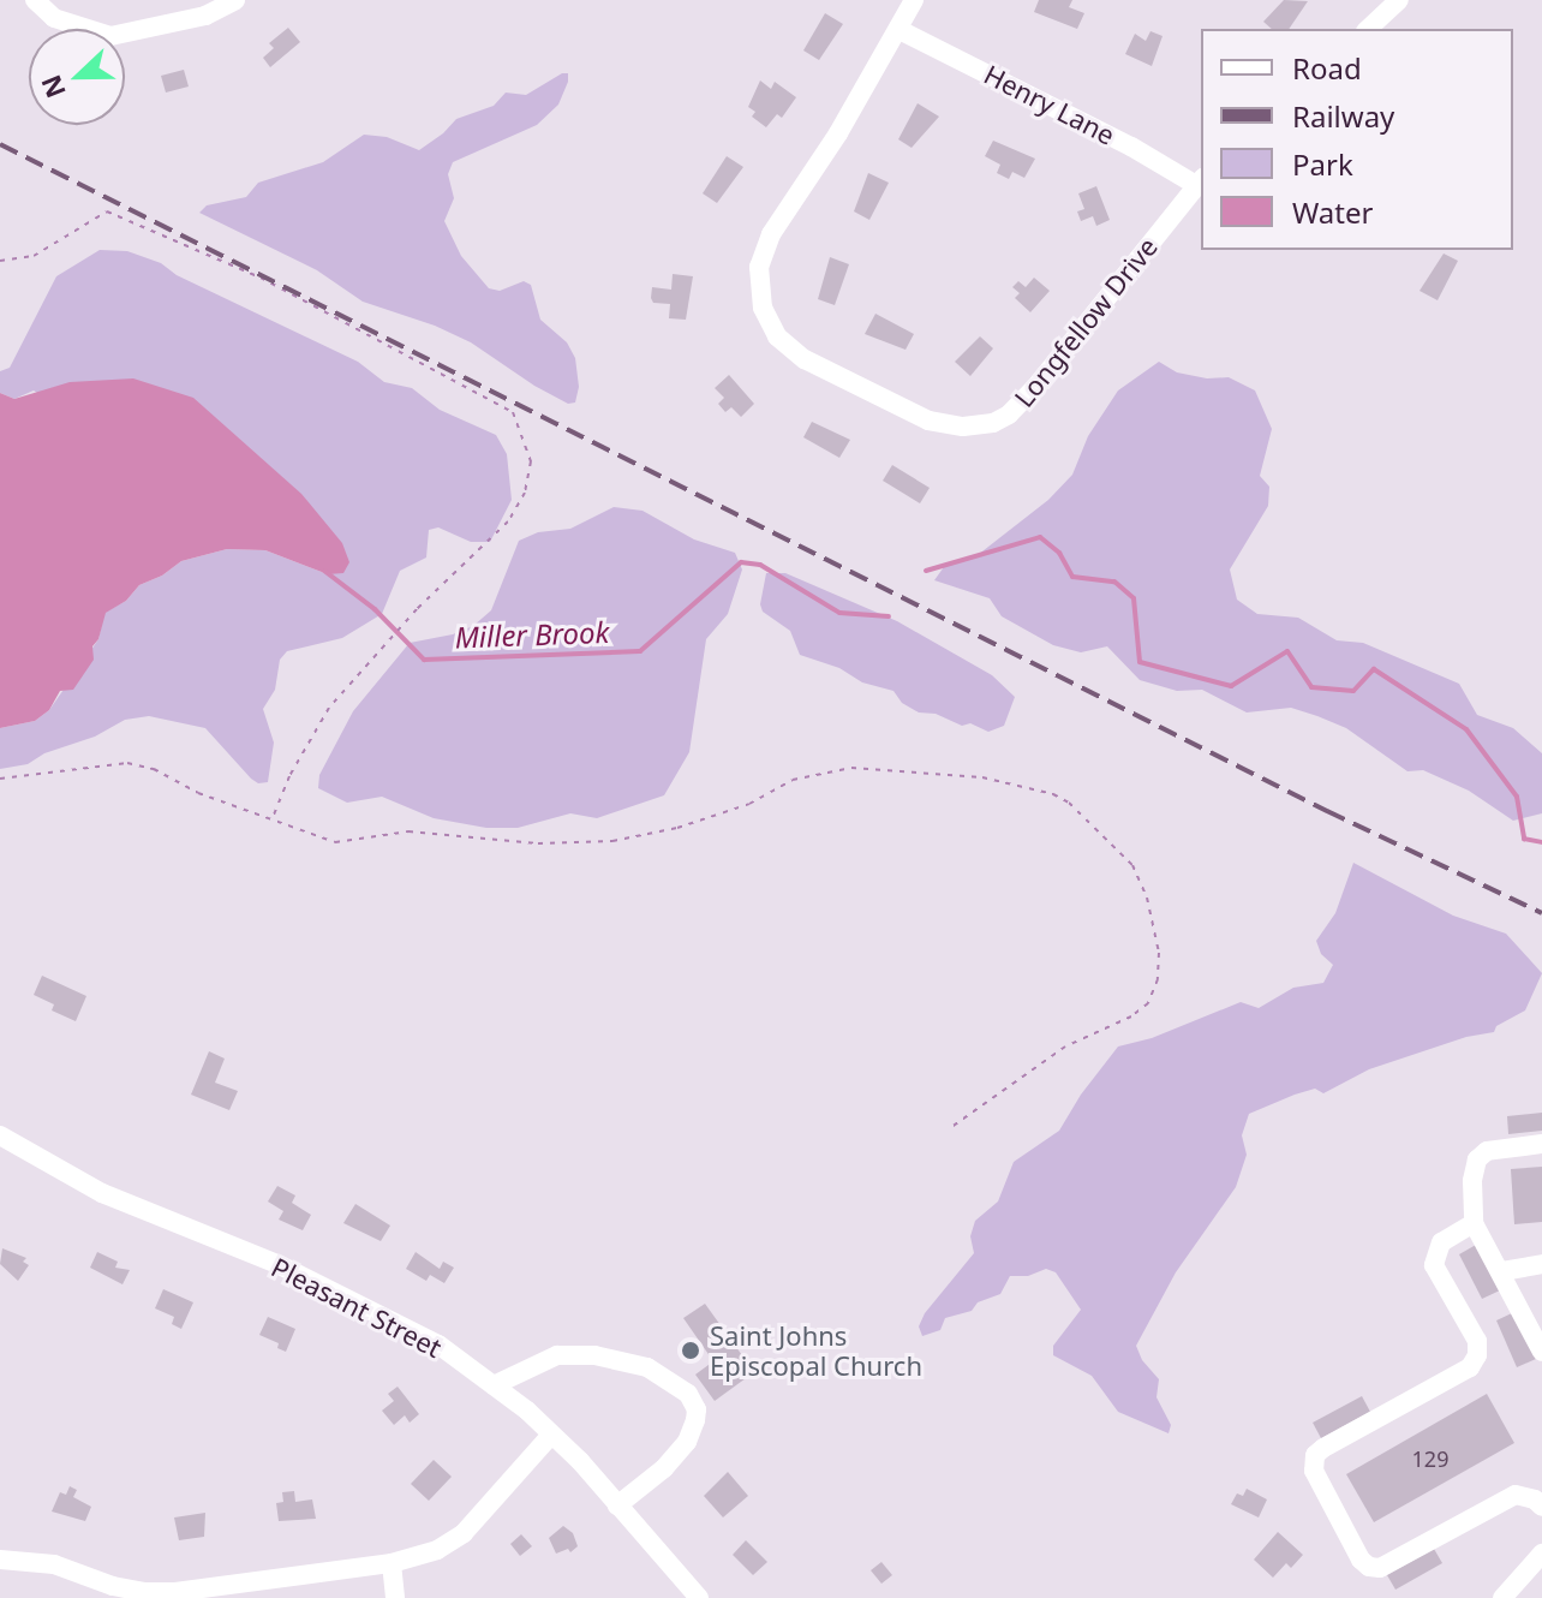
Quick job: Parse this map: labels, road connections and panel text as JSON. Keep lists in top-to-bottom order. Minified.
{"streets":{"street":["Henry Lane","Longfellow Drive","Pleasant Street"]},"crossings":[["Henry Lane","Longfellow Drive"]],"water":["Miller Brook"],"places":["Saint Johns Episcopal Church"],"house_numbers":["129"],"legend":["Road","Railway","Park","Water"],"north":"left"}
